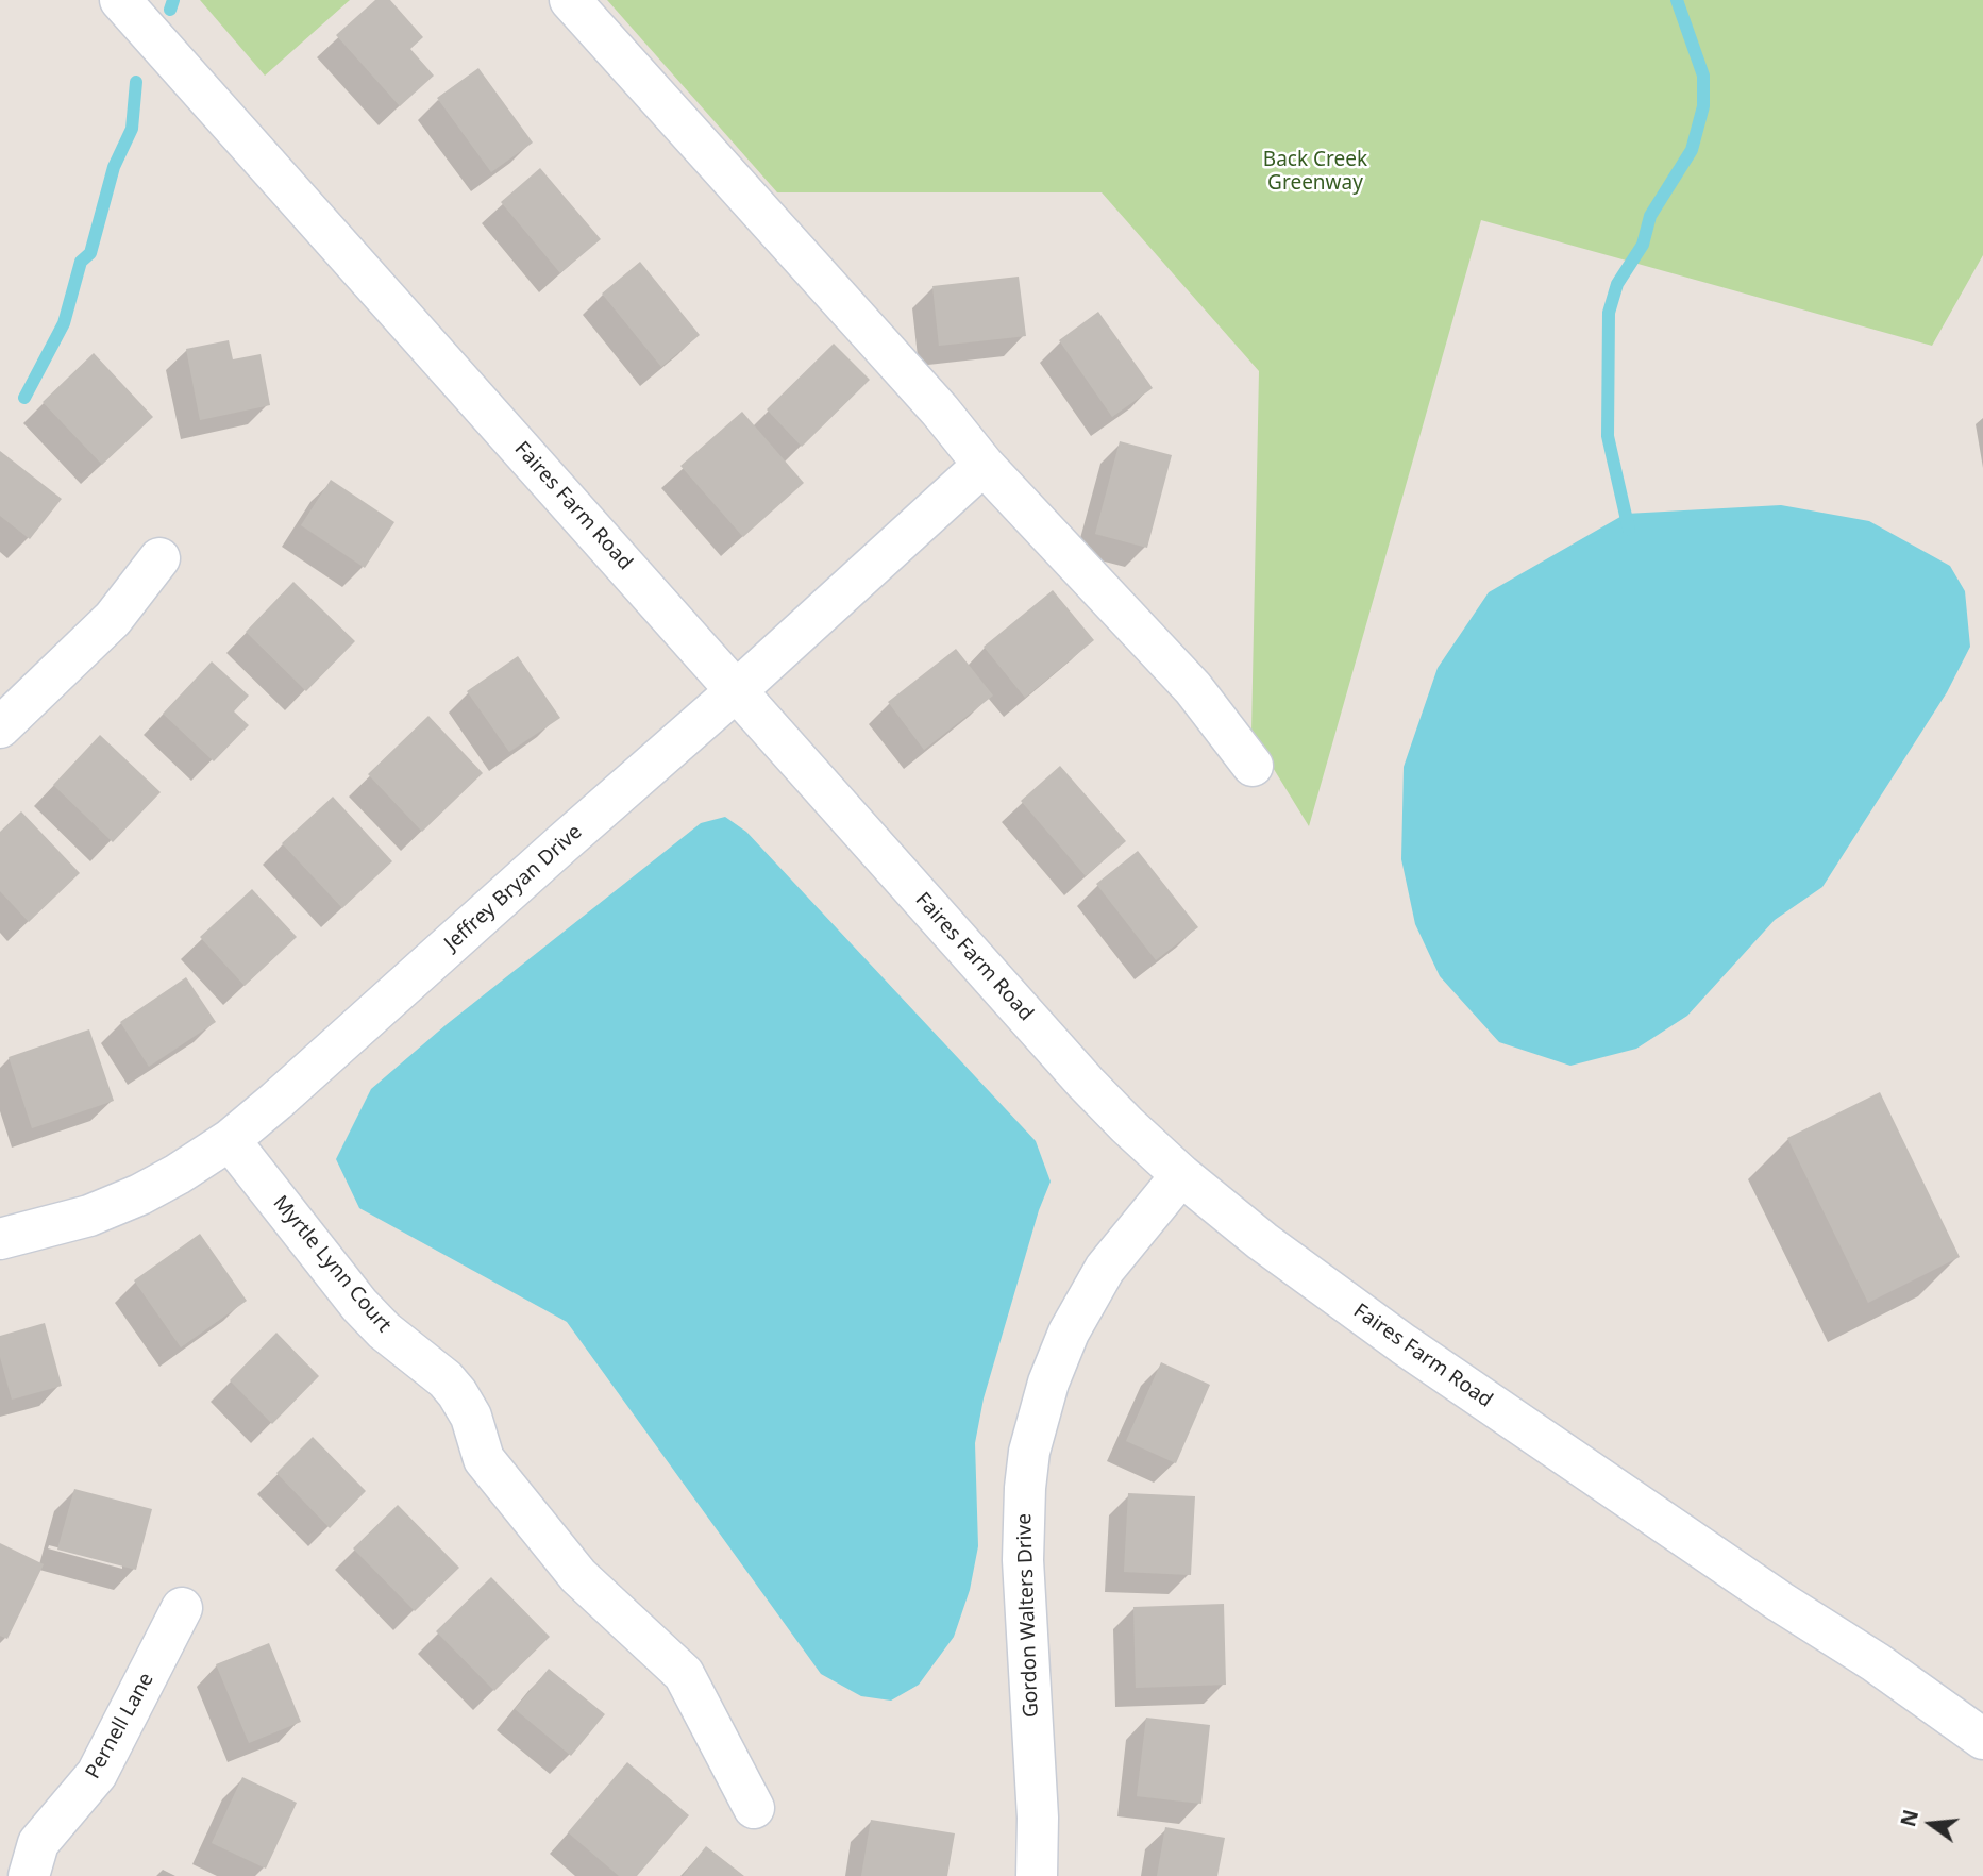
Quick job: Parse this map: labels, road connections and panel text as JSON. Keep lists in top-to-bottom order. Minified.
{"streets":{"street":["Faires Farm Road","Jeffrey Bryan Drive","Myrtle Lynn Court","Gordon Walters Drive","Pernell Lane"]},"crossings":[["Faires Farm Road","Jeffrey Bryan Drive"],["Faires Farm Road","Gordon Walters Drive"],["Jeffrey Bryan Drive","Myrtle Lynn Court"]],"parks":["Back Creek Greenway"],"north":"left"}
